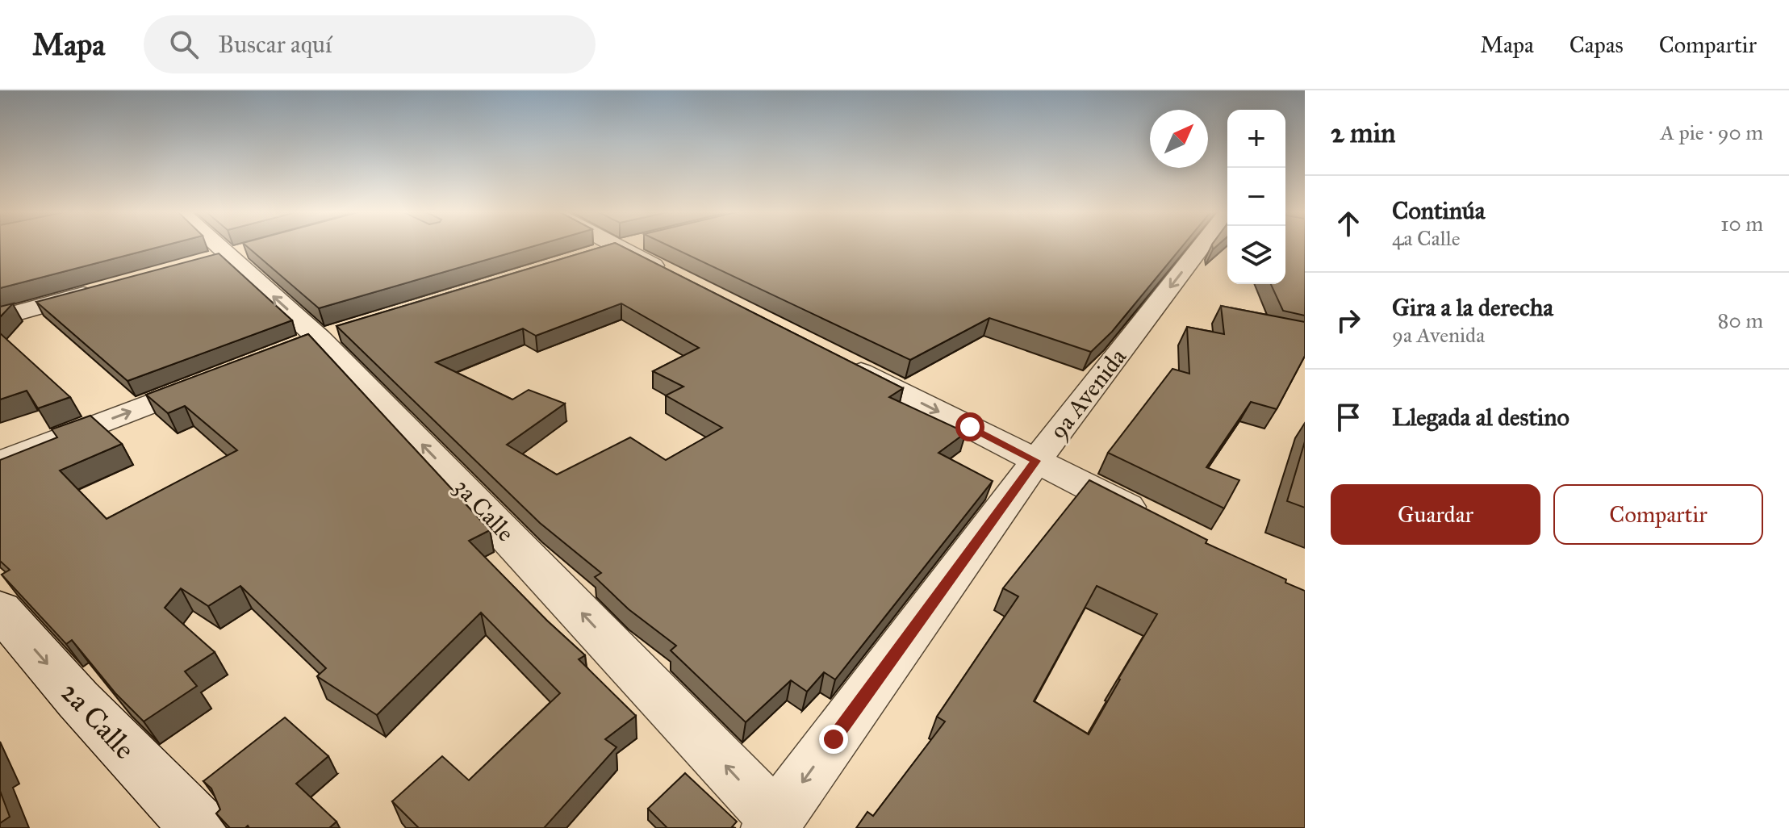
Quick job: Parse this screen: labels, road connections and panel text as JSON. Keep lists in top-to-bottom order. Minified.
{"streets":{"main road":["2a Calle"],"street":["9a Avenida","3a Calle"]},"crossings":[["9a Avenida","3a Calle"]],"one_way":["9a Avenida","3a Calle","2a Calle"],"north":"top right","page":{"header":"Mapa","search":"Buscar aquí","nav":["Mapa","Capas","Compartir"],"heading":["2 min","A pie · 90 m"],"map_buttons":["+","−"],"list":[["Continúa","4a Calle","10 m"],["Gira a la derecha","9a Avenida","80 m"],"Llegada al destino"],"buttons":["Guardar","Compartir"]}}
